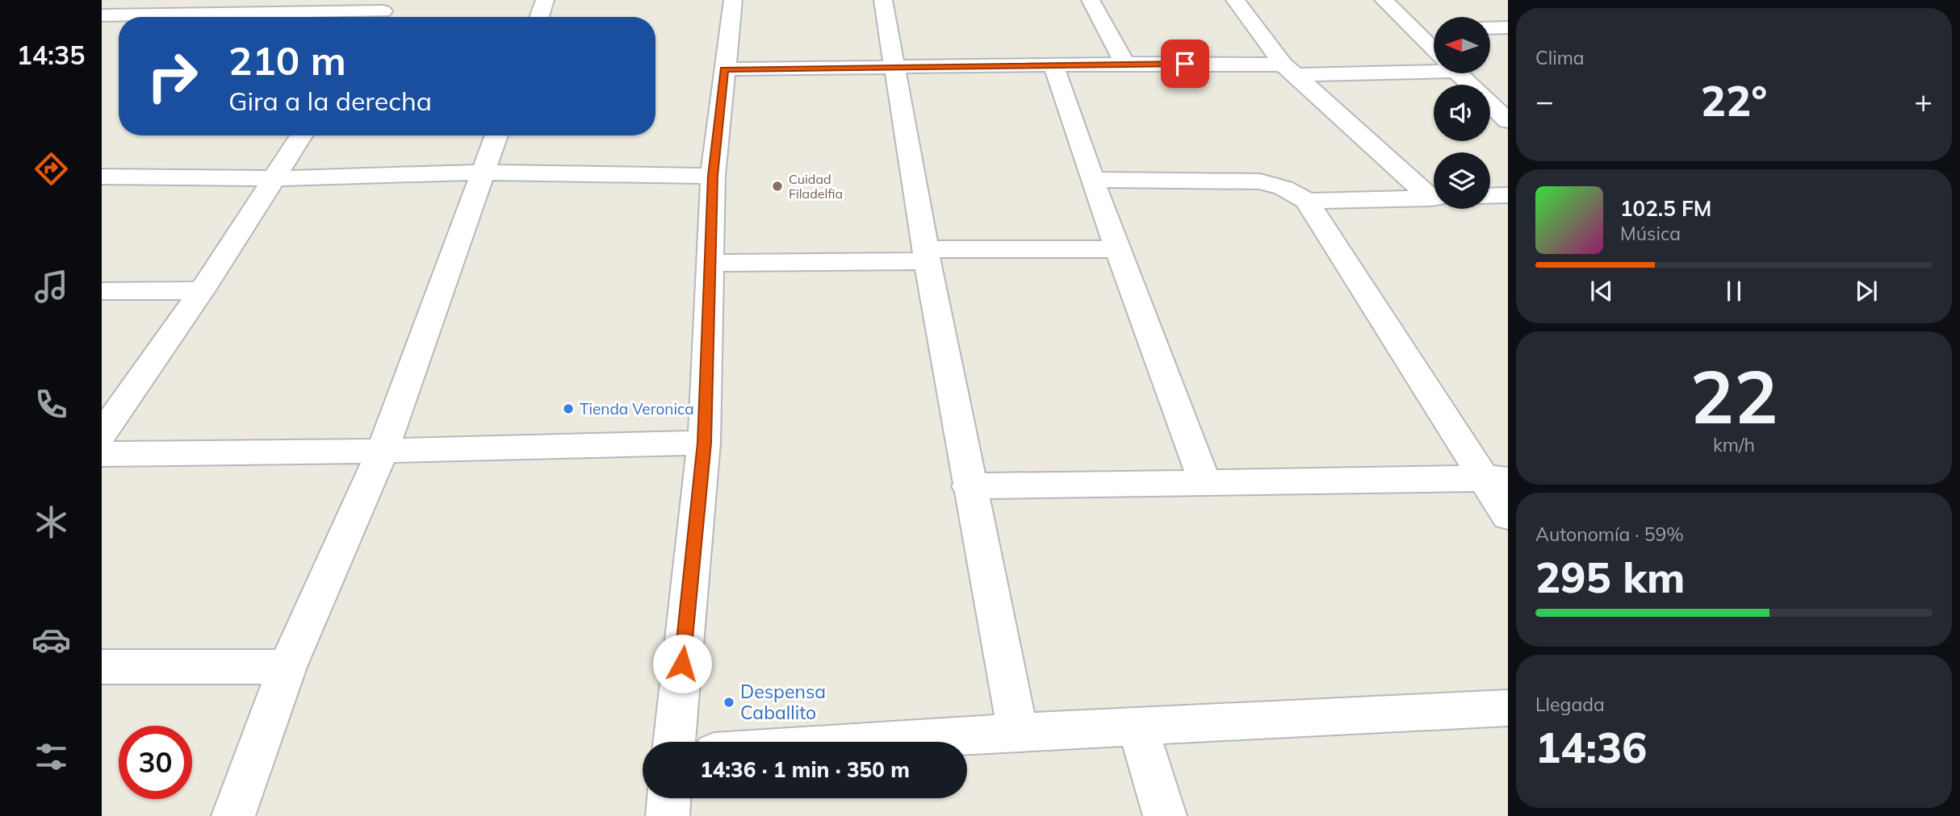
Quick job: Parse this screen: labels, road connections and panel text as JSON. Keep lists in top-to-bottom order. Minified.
{"places":["Cuidad Filadelfia","Tienda Veronica","Despensa Caballito"],"north":"left","page":{"tabs":"14:35","tile":["Clima",["22","km/h"],["Autonomía · 59%","295 km"],["Llegada","14:36"]],"turn":["210 m","Gira a la derecha"],"heat":["−","22°","+"],"song":["102.5 FM","Música"],"limit":"30","trip":"14:36 · 1 min · 350 m"}}
